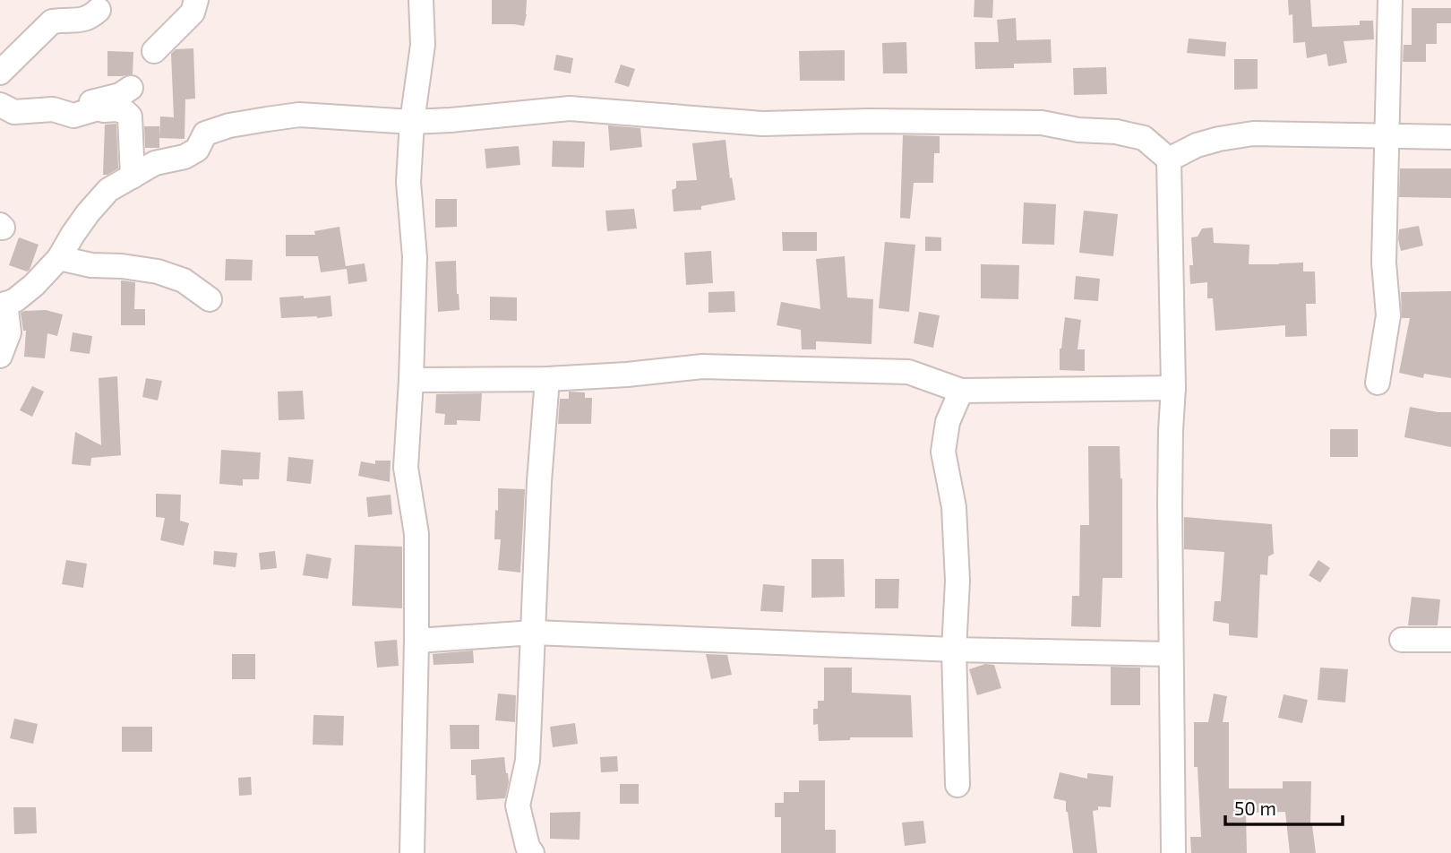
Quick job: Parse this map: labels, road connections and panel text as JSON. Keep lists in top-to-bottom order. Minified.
{"scale_bar":"50 m"}
